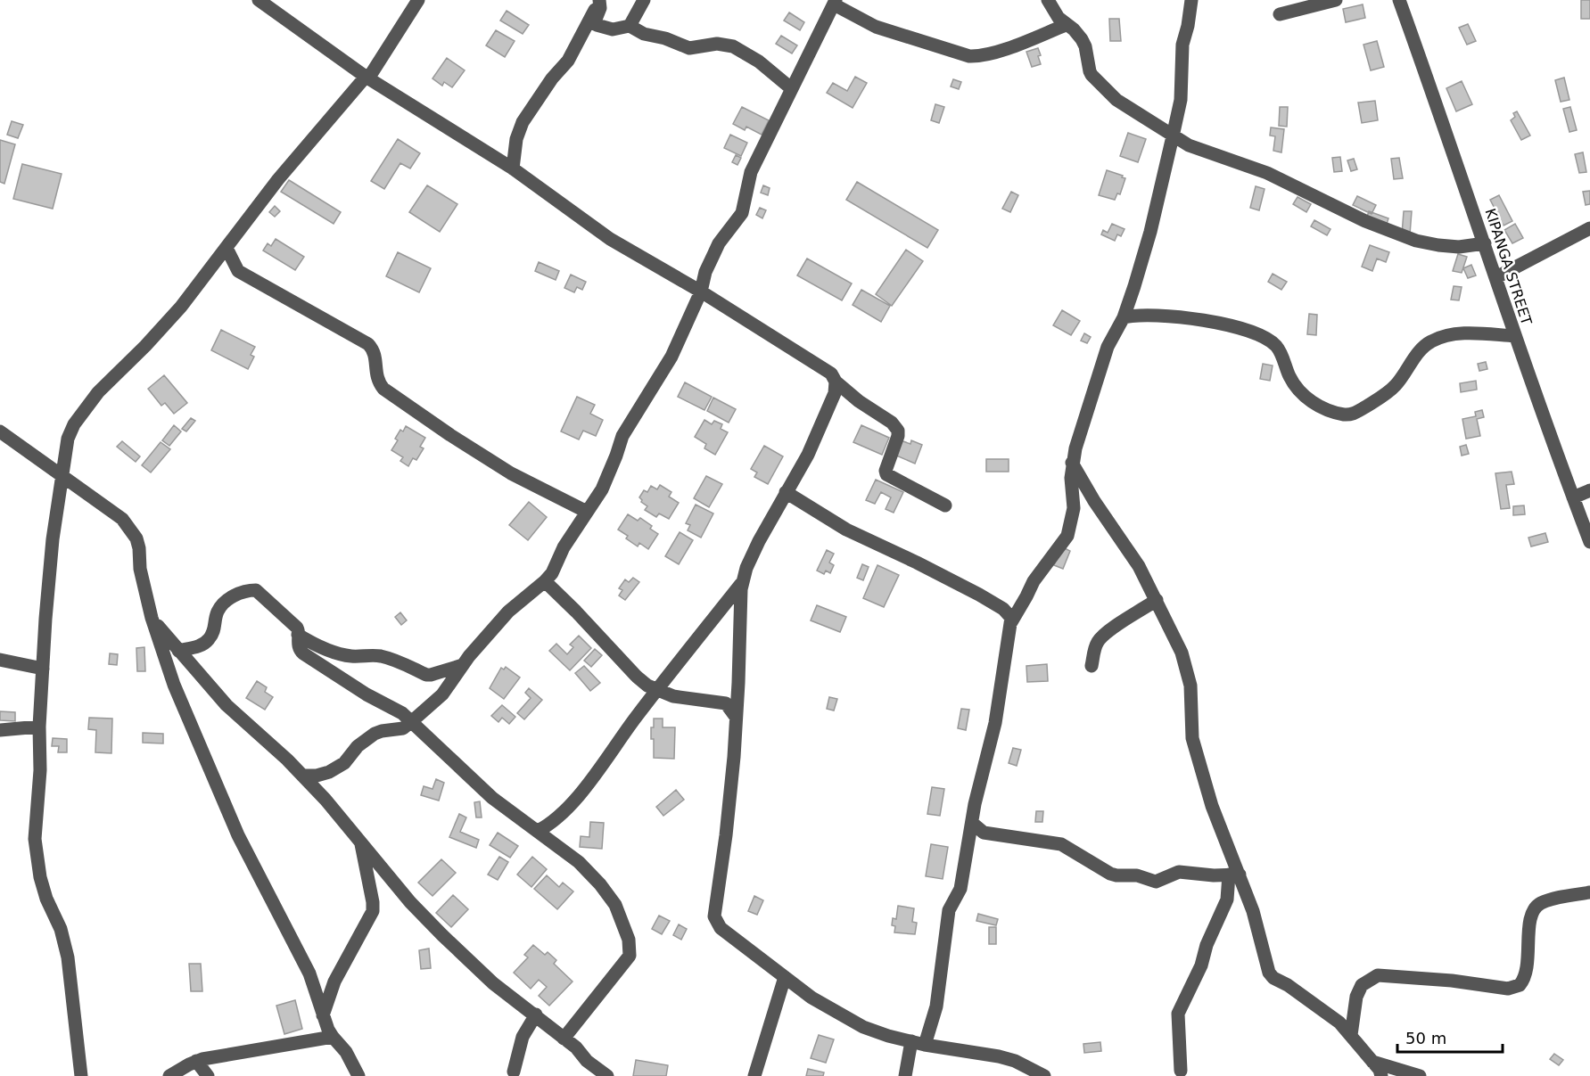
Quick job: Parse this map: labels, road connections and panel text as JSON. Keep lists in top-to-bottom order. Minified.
{"streets":{"street":["KIPANGA STREET"]},"scale_bar":"50 m"}
